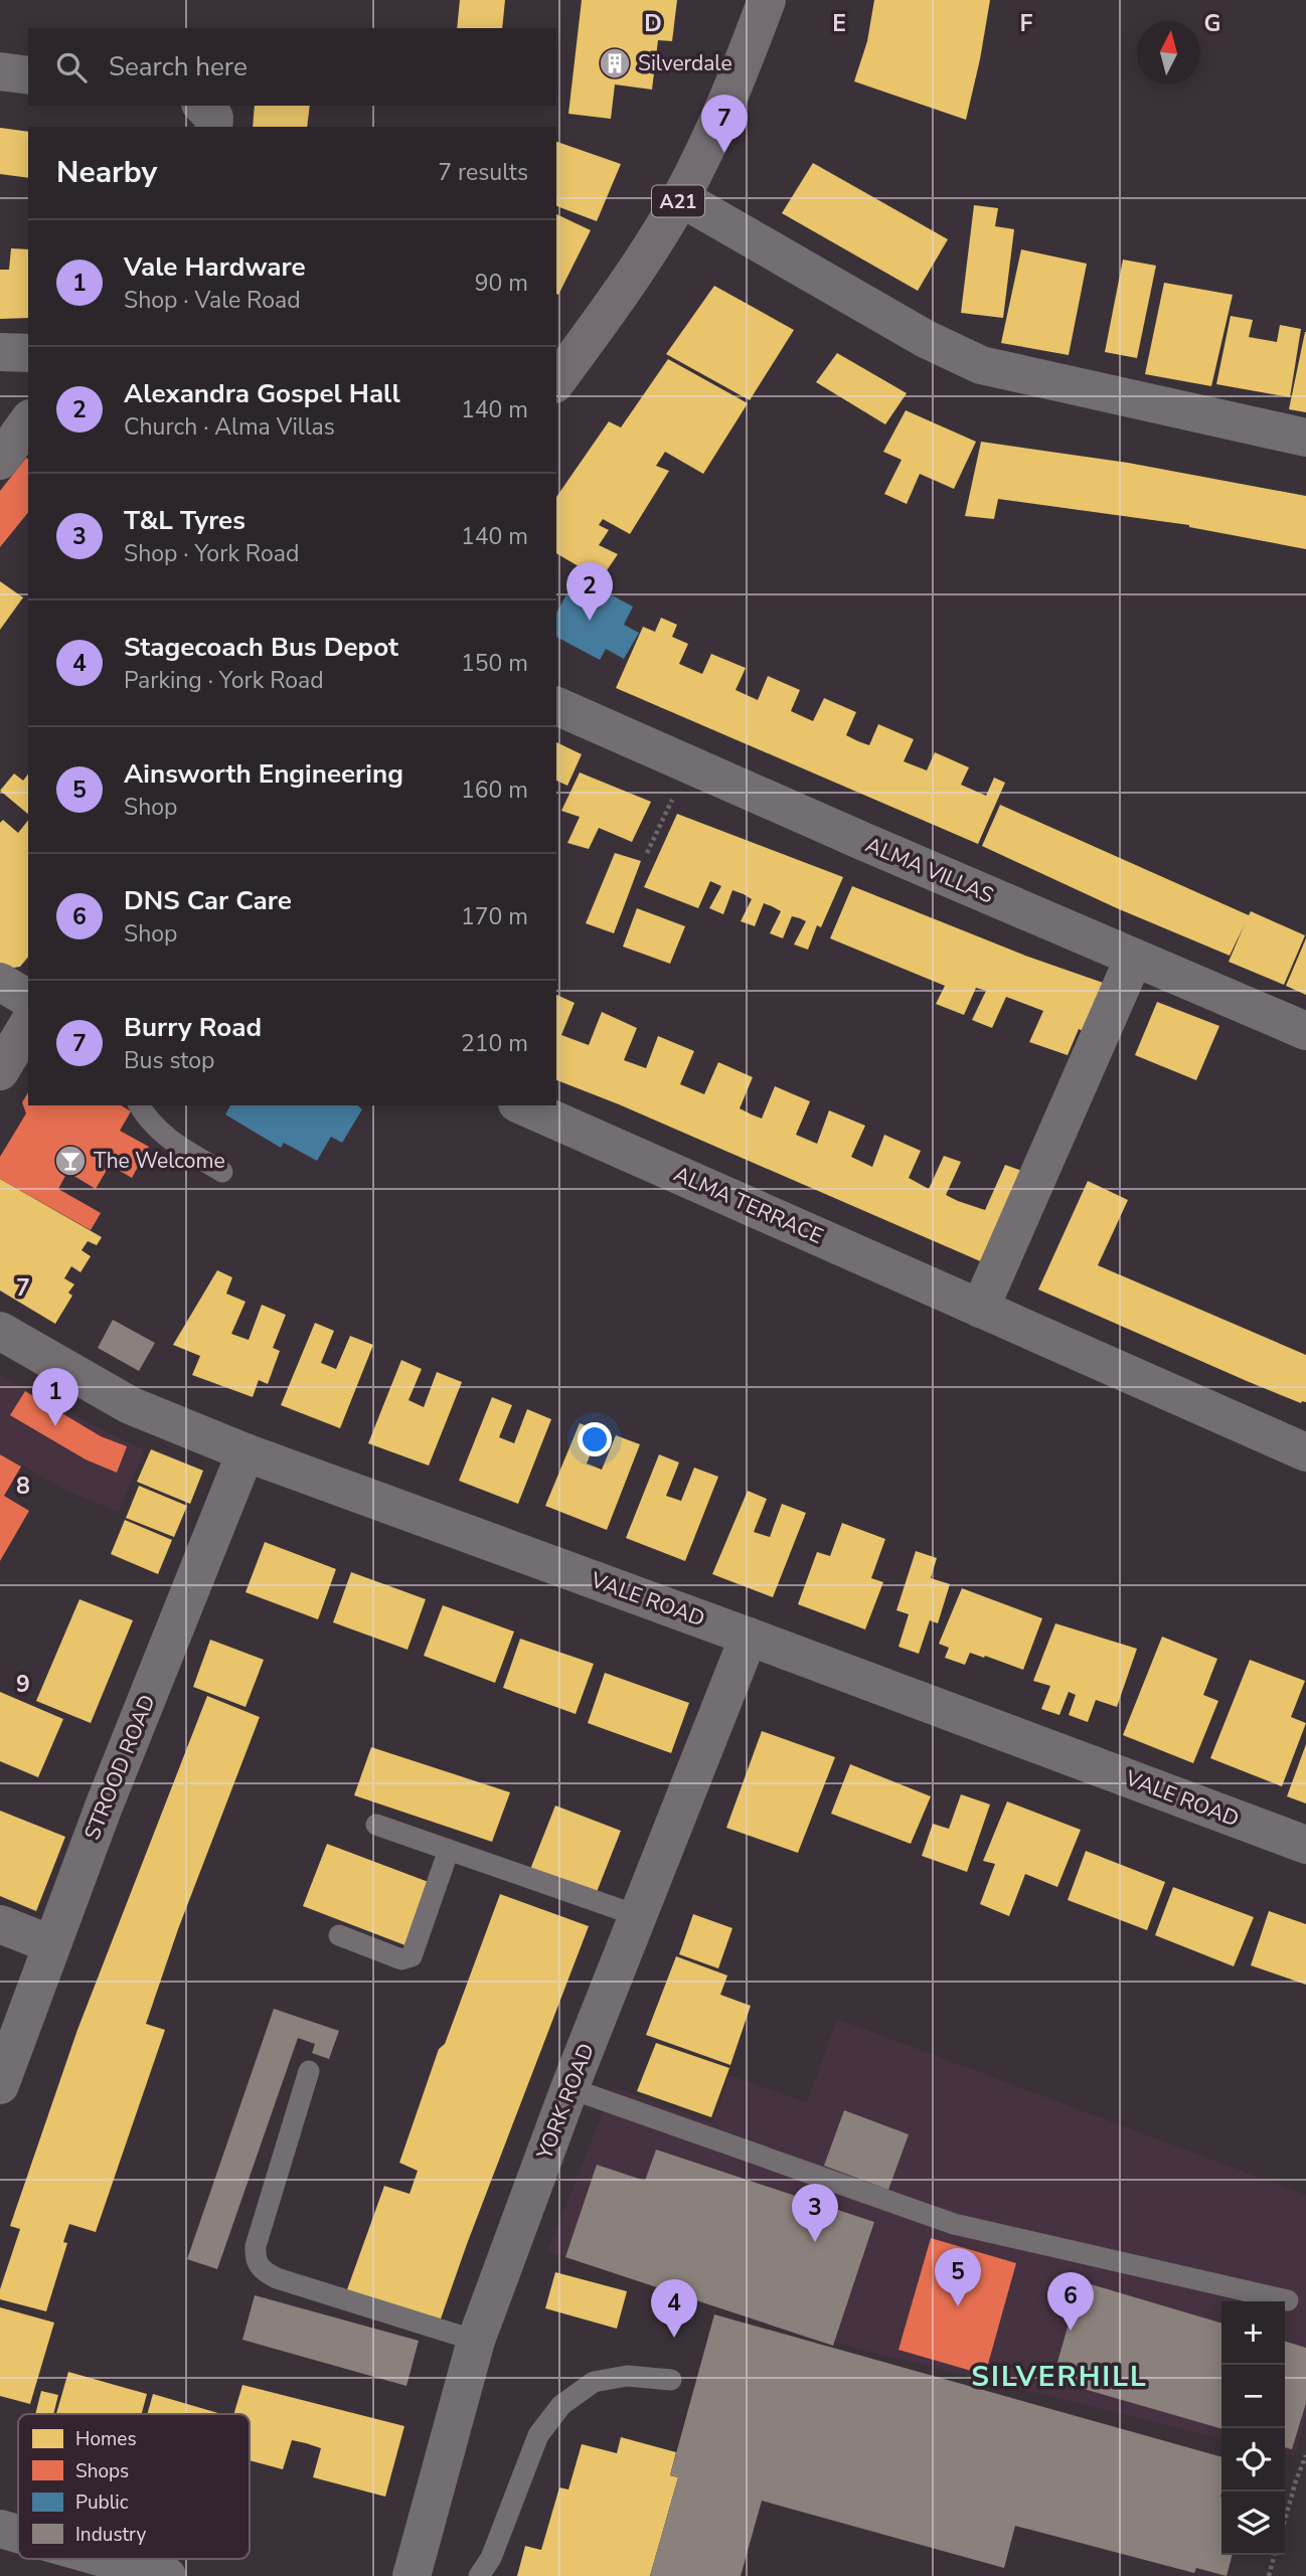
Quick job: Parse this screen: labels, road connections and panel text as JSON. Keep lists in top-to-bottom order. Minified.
{"streets":{"highway":["A21"],"street":["ALMA VILLAS","ALMA TERRACE","VALE ROAD","STROOD ROAD","YORK ROAD"]},"crossings":[["VALE ROAD","STROOD ROAD"],["VALE ROAD","YORK ROAD"]],"districts":["SILVERHILL"],"places":{"building":["Silverdale"],"bar":["The Welcome"]},"legend":["Homes","Shops","Public","Industry"],"north":"top","page":{"search":"Search here","pins":["7","2","1","3","5","6","4"],"heading":["Nearby","7 results"],"list":[{"mark":"1","name":"Vale Hardware","note":"Shop · Vale Road","value":"90 m"},{"mark":"2","name":"Alexandra Gospel Hall","note":"Church · Alma Villas","value":"140 m"},{"mark":"3","name":"T&L Tyres","note":"Shop · York Road","value":"140 m"},{"mark":"4","name":"Stagecoach Bus Depot","note":"Parking · York Road","value":"150 m"},{"mark":"5","name":"Ainsworth Engineering","note":"Shop","value":"160 m"},{"mark":"6","name":"DNS Car Care","note":"Shop","value":"170 m"},{"mark":"7","name":"Burry Road","note":"Bus stop","value":"210 m"}],"map_buttons":["+","−"]},"grid":{"columns":["D","E","F","G"],"rows":["7","8","9"]}}
